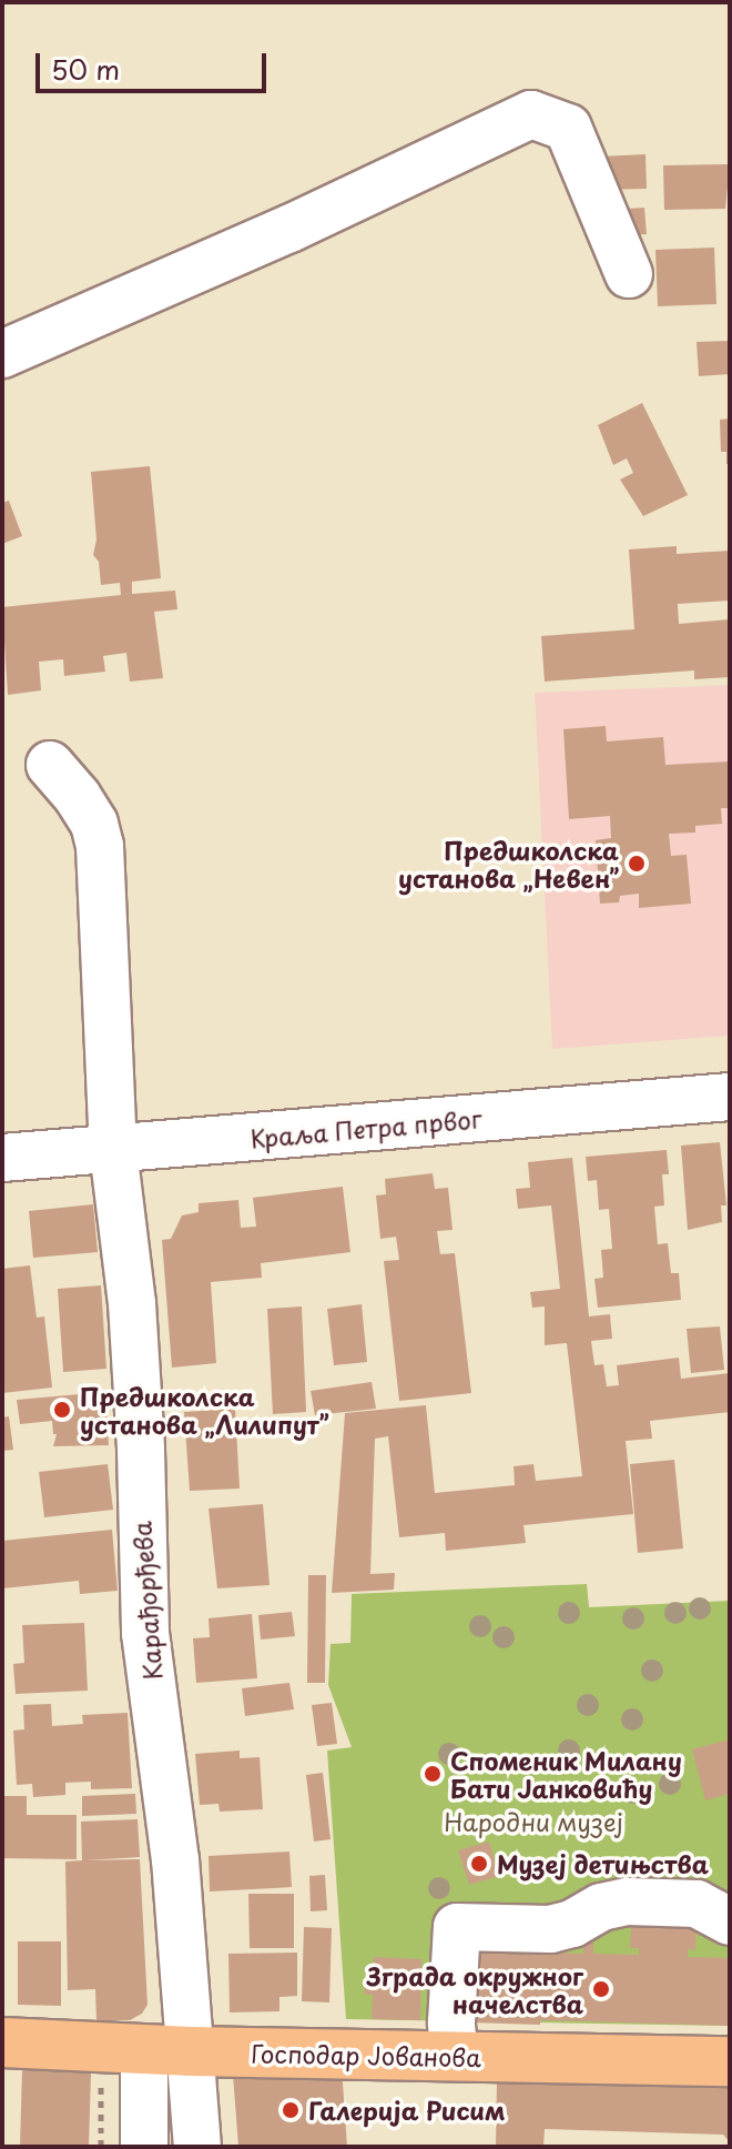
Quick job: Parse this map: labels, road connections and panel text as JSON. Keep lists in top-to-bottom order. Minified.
{"streets":{"main road":["Господар Јованова"],"street":["Краља Петра првог","Карађорђева"]},"crossings":[["Краља Петра првог","Карађорђева"],["Карађорђева","Господар Јованова"]],"parks":["Народни музеј"],"places":["Предшколска установа „Невен”","Предшколска установа „Лилипут”","Споменик Милану Бати Јанковићу","Музеј детињства","Зграда окружног начелства","Галерија Рисим"],"scale_bar":"50 m"}
